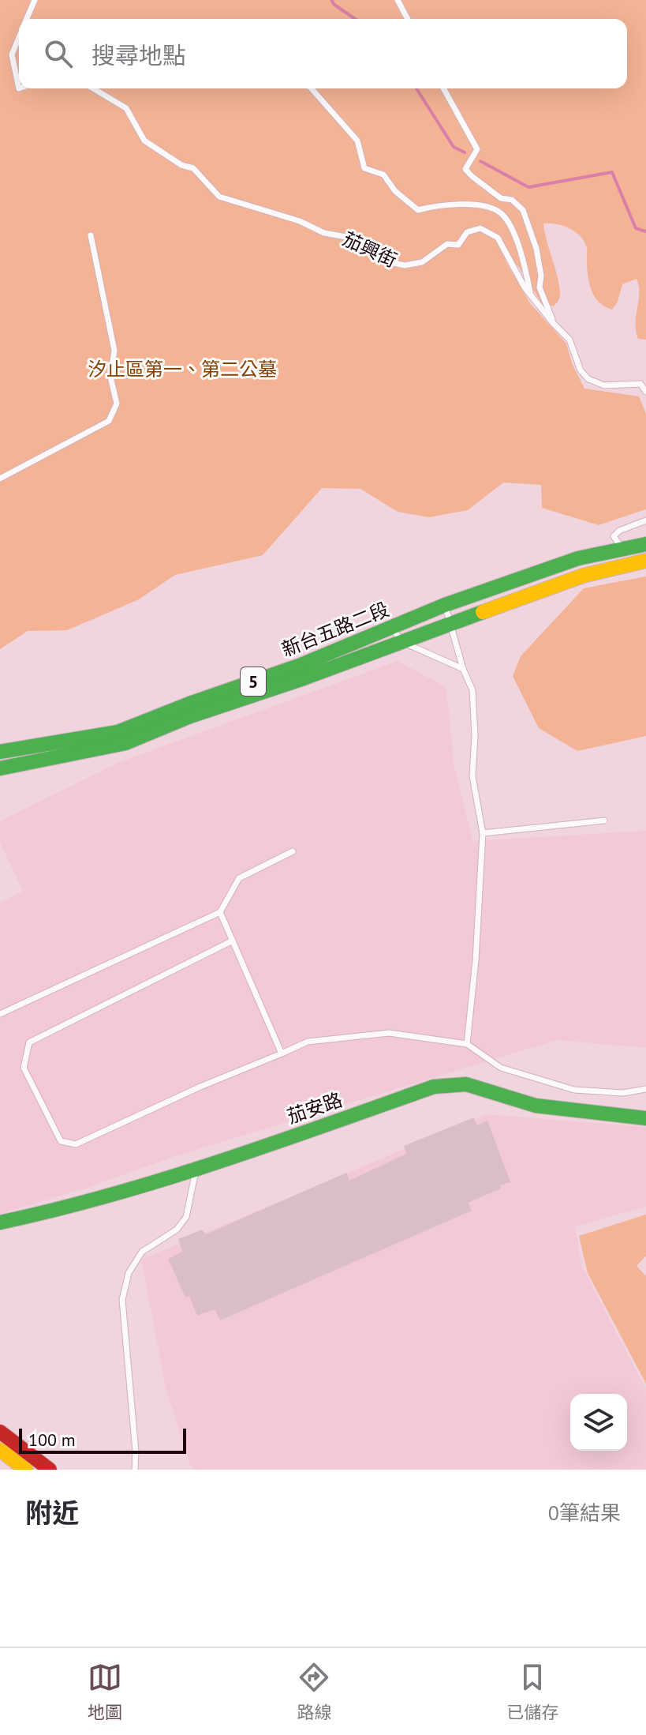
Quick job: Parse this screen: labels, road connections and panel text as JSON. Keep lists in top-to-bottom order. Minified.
{"streets":{"main road":["新台五路二段","5","茄安路"],"lane":["茄興街"]},"parks":["汐止區第一、第二公墓"],"scale_bar":"100 m","page":{"search":"搜尋地點","scale":"100 m","heading":["附近","0筆結果"],"nav":["地圖","路線","已儲存"]}}
